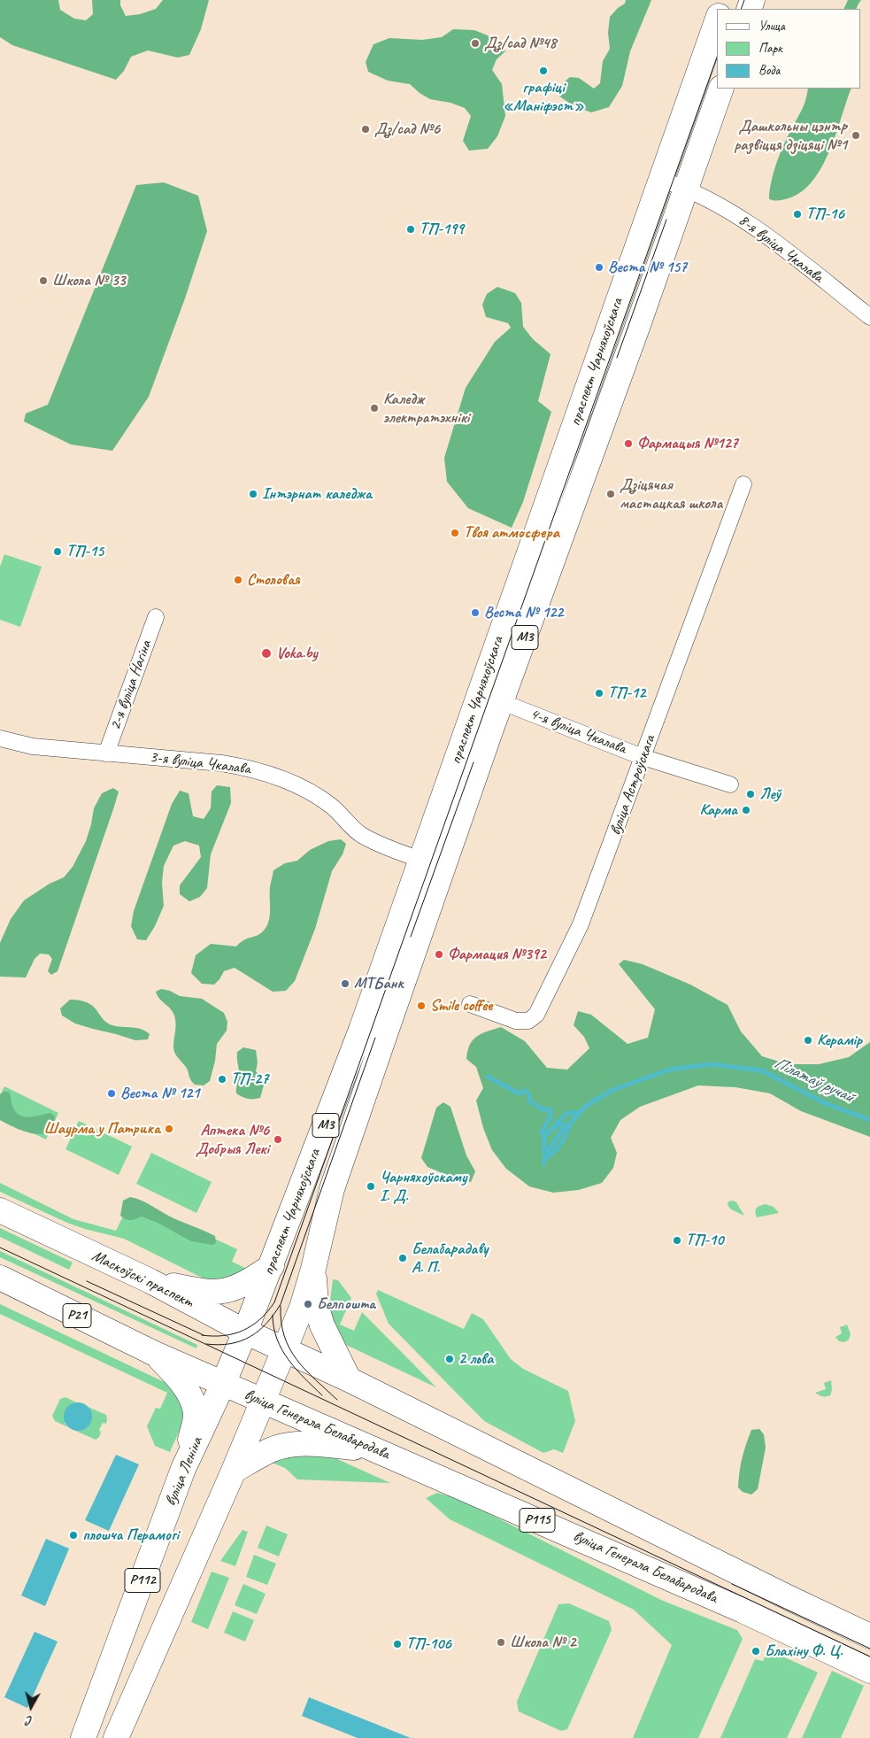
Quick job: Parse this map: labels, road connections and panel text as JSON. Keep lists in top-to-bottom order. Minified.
{"streets":{"main road":["праспект Чарняхоўскага","М3","Маскоўскі праспект","Р21","вуліца Генерала Белабародава","вуліца Леніна","Р115","Р112"],"street":["8-я вуліца Чкалава","2-я вуліца Нагіна","4-я вуліца Чкалава","3-я вуліца Чкалава","вуліца Астроўскага"]},"crossings":[["8-я вуліца Чкалава","праспект Чарняхоўскага"],["праспект Чарняхоўскага","4-я вуліца Чкалава"],["праспект Чарняхоўскага","3-я вуліца Чкалава"],["праспект Чарняхоўскага","Маскоўскі праспект"],["праспект Чарняхоўскага","вуліца Генерала Белабародава"],["праспект Чарняхоўскага","вуліца Леніна"],["праспект Чарняхоўскага","Р112"],["2-я вуліца Нагіна","3-я вуліца Чкалава"],["4-я вуліца Чкалава","вуліца Астроўскага"],["Маскоўскі праспект","вуліца Леніна"],["Р21","вуліца Генерала Белабародава"],["Р21","вуліца Леніна"],["вуліца Генерала Белабародава","вуліца Леніна"],["вуліца Генерала Белабародава","Р112"]],"water":["Пілатаў ручай"],"places":["Дз/сад №48","графіці «Маніфэст»","Дз/сад №6","Дашкольны цэнтр развіцця дзіцяці №1","ТП-16","ТП-199","Веста № 157","Школа № 33","Каледж электратэхнікі","Фармацыя №127","Інтэрнат каледжа","Дзіцячая мастацкая школа","Твоя атмосфера","ТП-15","Столовая","Веста № 122","Voka.by","ТП-12","Леў","Карма","Фармация №392","МТБанк","Smile coffee","Керамір","ТП-27","Веста № 121","Шаурма у Патрика","Аптека №6 Добрыя Лекі","Чарняхоўскаму І. Д.","ТП-10","Белабарадаву А. П.","Белпошта","2 льва","плошча Перамогі","Школа № 2","ТП-106","Блахіну Ф. Ц."],"legend":["Улица","Парк","Вода"],"north":"bottom"}
